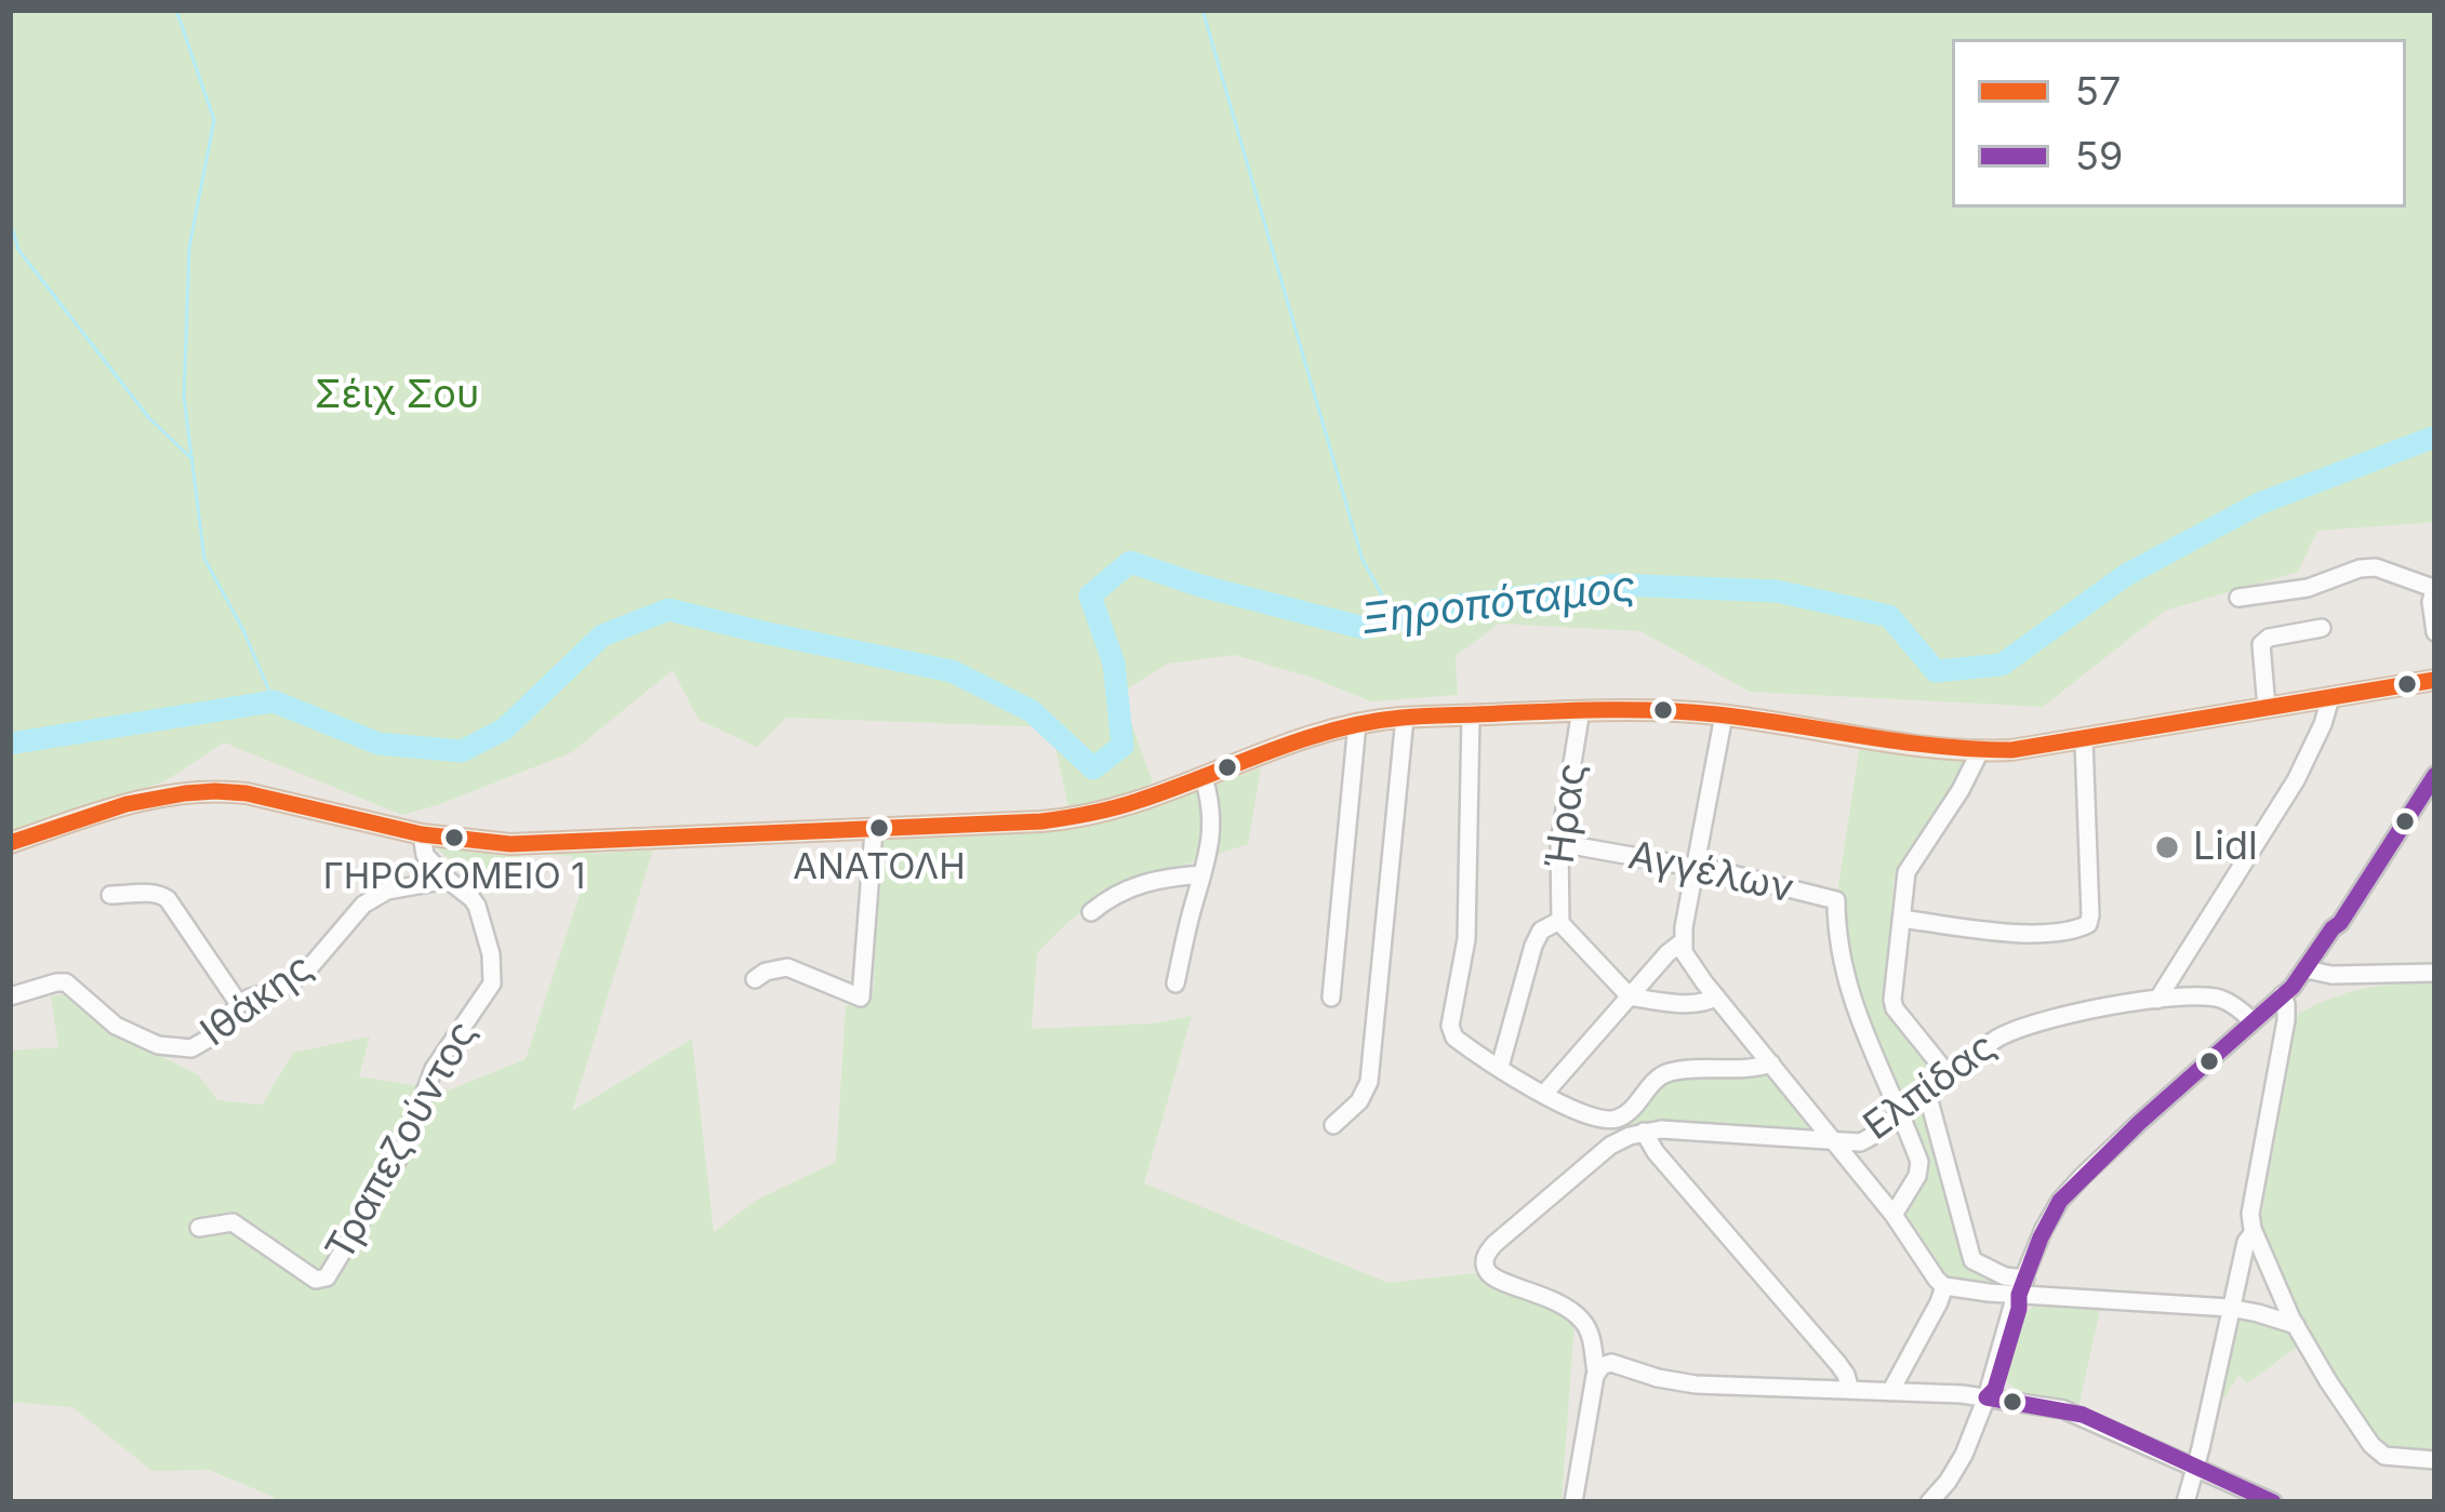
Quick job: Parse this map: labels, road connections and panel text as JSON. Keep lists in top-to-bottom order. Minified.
{"streets":{"street":["Ήρας","Αγγέλων","Ιθάκης","Ελπίδας","Τραπεζούντος"]},"crossings":[["Ήρας","Αγγέλων"],["Αγγέλων","Ελπίδας"],["Ιθάκης","Τραπεζούντος"]],"water":["Ξηροπόταμος"],"parks":["Σέιχ Σου"],"places":["ΑΝΑΤΟΛΗ","ΓΗΡΟΚΟΜΕΙΟ 1","Lidl"],"lines":["transit line 57","transit line 59"],"legend":["57","59"]}
